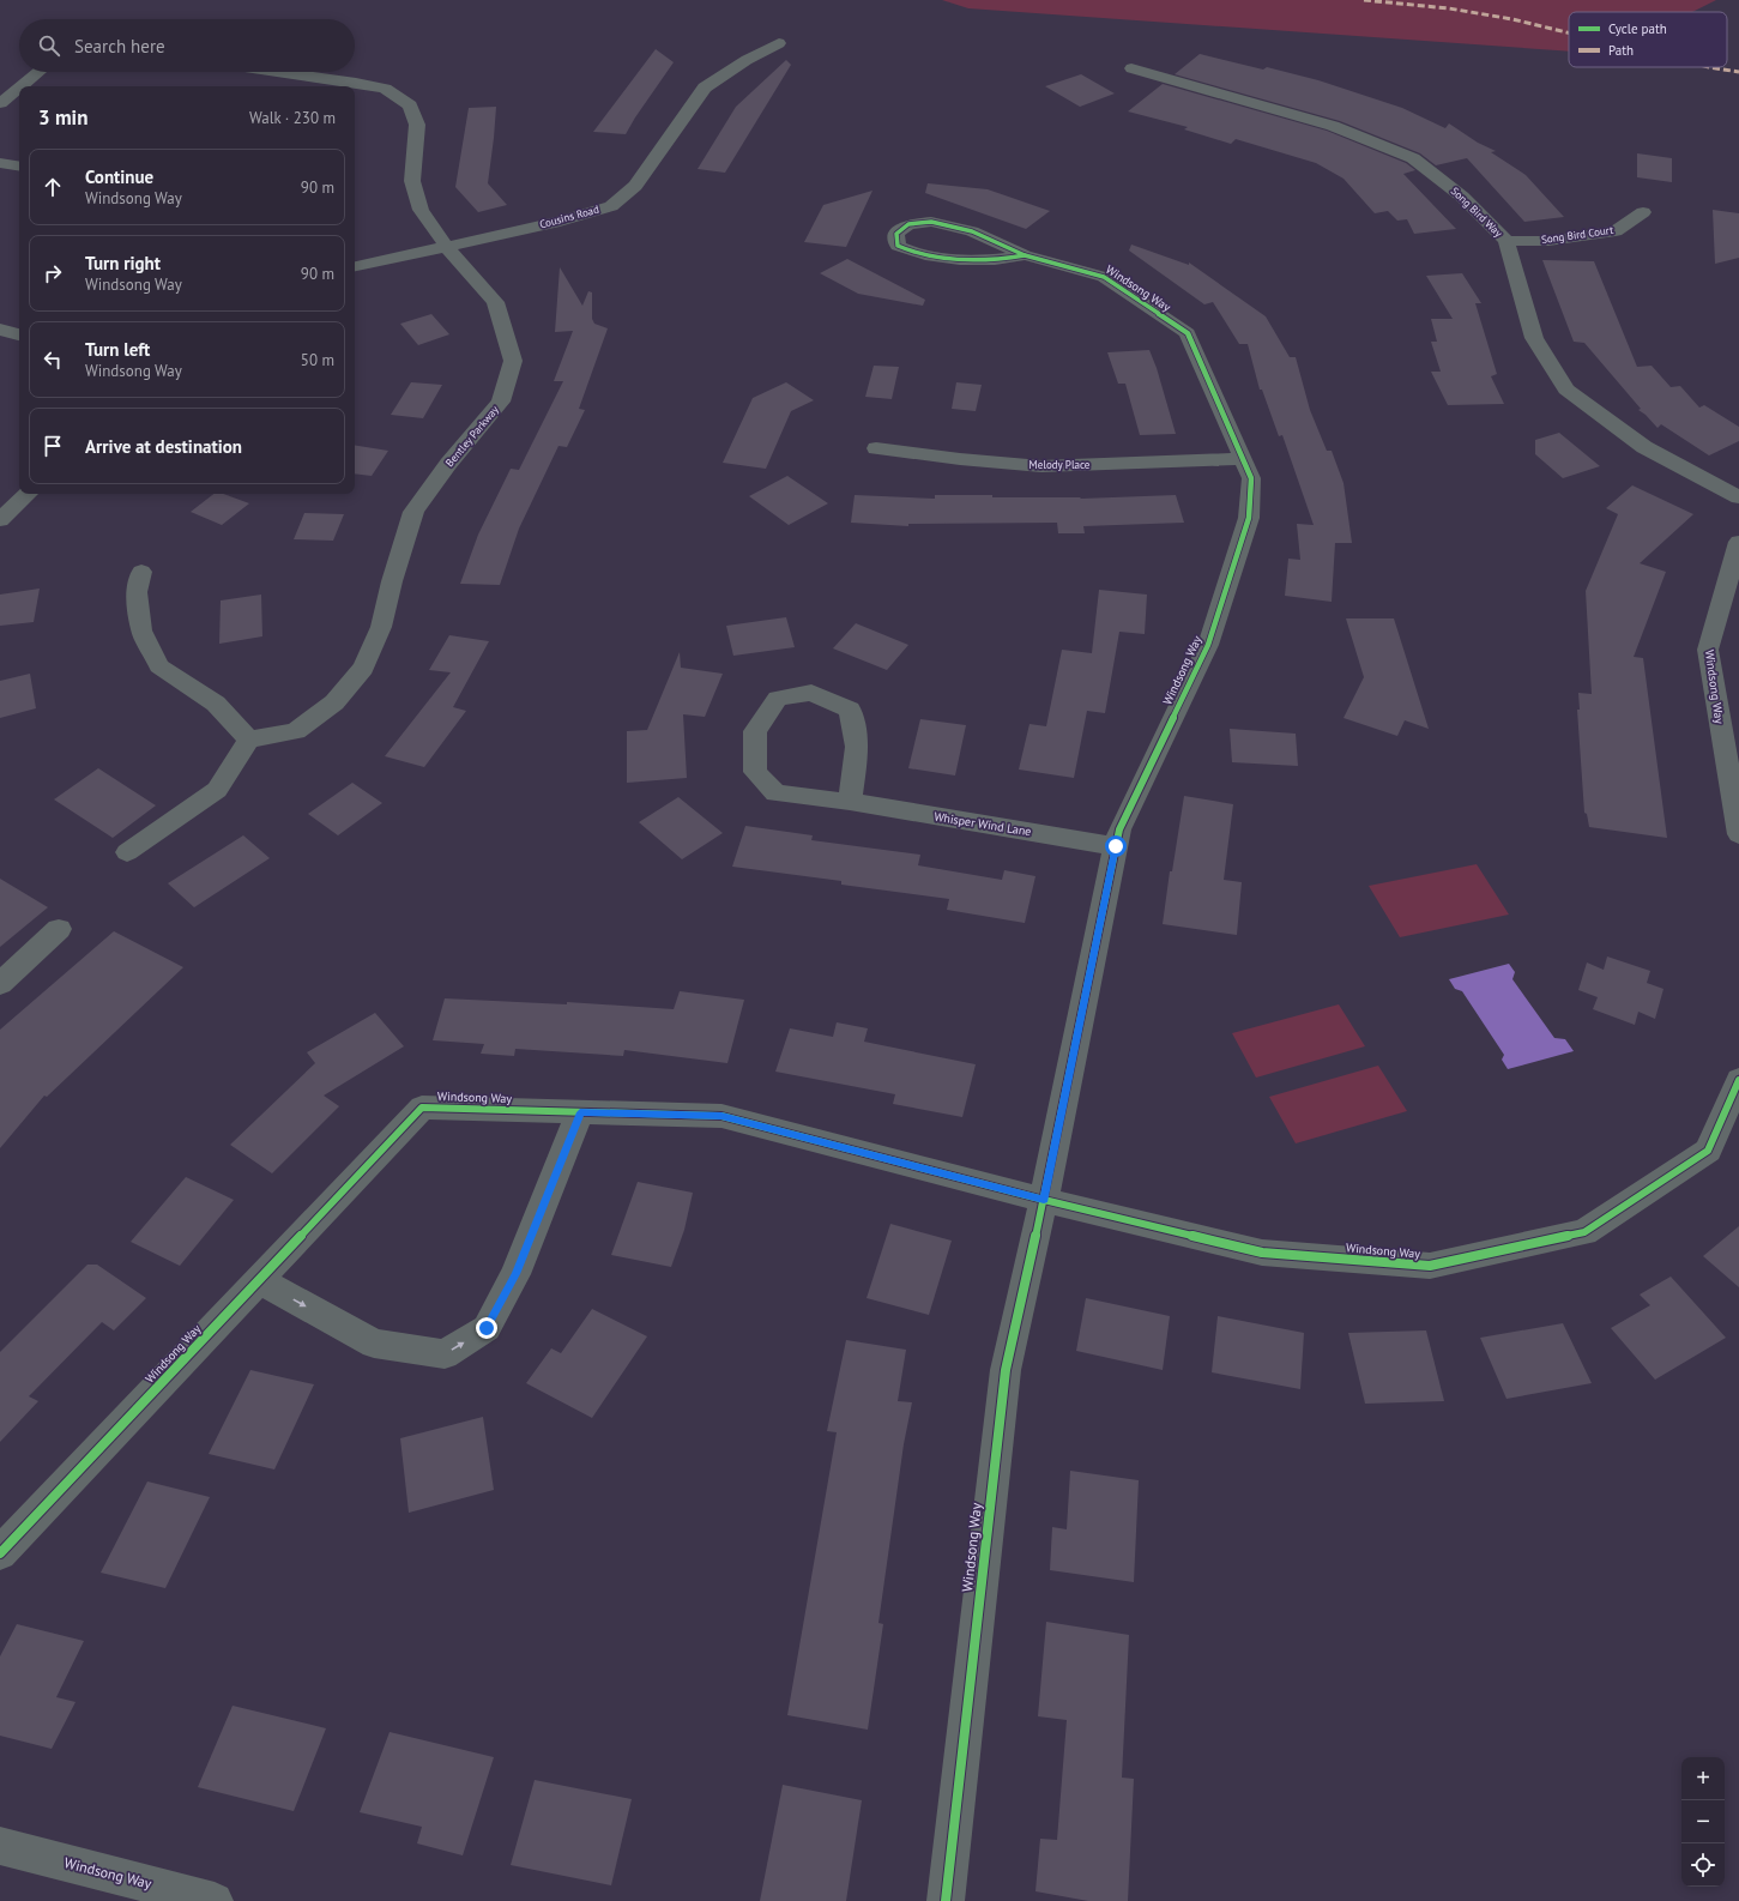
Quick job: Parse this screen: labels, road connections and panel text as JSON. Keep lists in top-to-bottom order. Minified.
{"streets":{"street":["Song Bird Way","Cousins Road","Song Bird Court","Windsong Way","Bentley Parkway","Melody Place","Whisper Wind Lane"]},"crossings":[["Song Bird Way","Song Bird Court"],["Cousins Road","Bentley Parkway"],["Windsong Way","Melody Place"],["Windsong Way","Whisper Wind Lane"]],"legend":["Cycle path","Path"],"page":{"search":"Search here","heading":["3 min","Walk · 230 m"],"list":[["Continue","Windsong Way","90 m"],["Turn right","Windsong Way","90 m"],["Turn left","Windsong Way","50 m"],"Arrive at destination"],"map_buttons":["+","−"]}}
